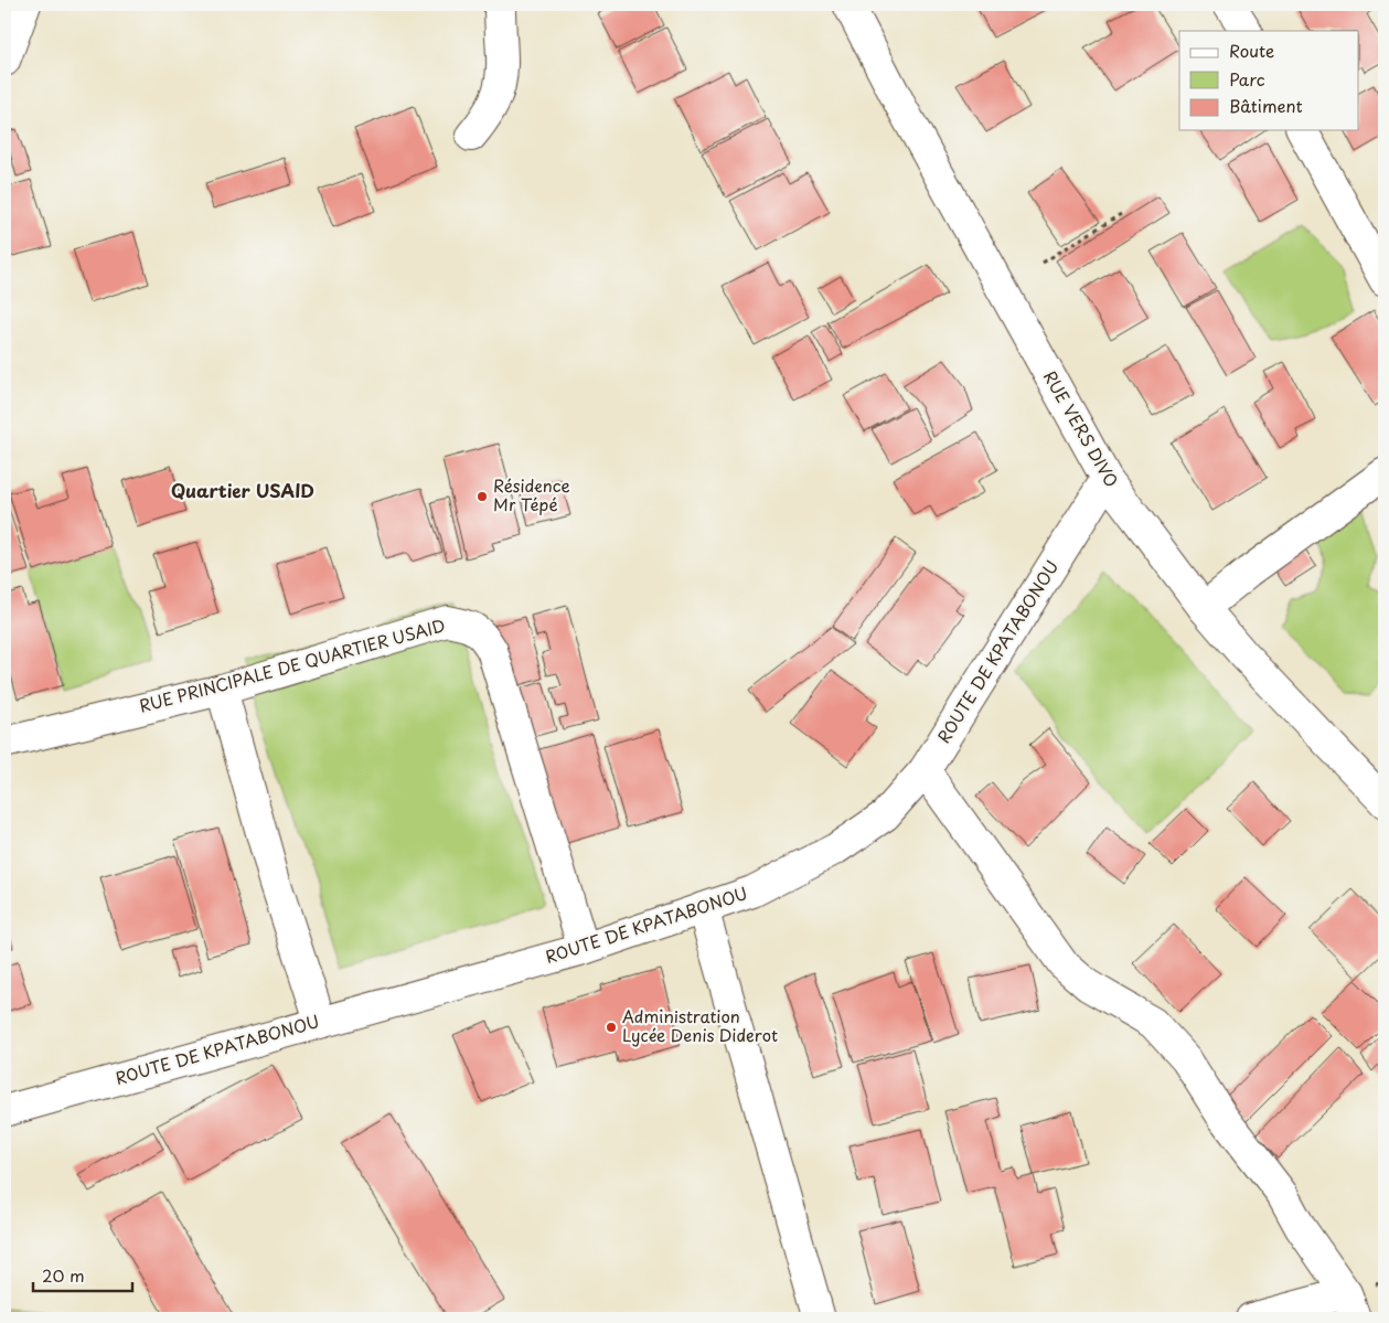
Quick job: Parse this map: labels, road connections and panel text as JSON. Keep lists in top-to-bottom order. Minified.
{"streets":{"street":["RUE VERS DIVO","ROUTE DE KPATABONOU","RUE PRINCIPALE DE QUARTIER USAID"]},"crossings":[["RUE VERS DIVO","ROUTE DE KPATABONOU"],["ROUTE DE KPATABONOU","RUE PRINCIPALE DE QUARTIER USAID"]],"districts":["Quartier USAID"],"places":["Résidence Mr Tépé","Administration Lycée Denis Diderot"],"legend":["Route","Parc","Bâtiment"],"scale_bar":"20 m"}
